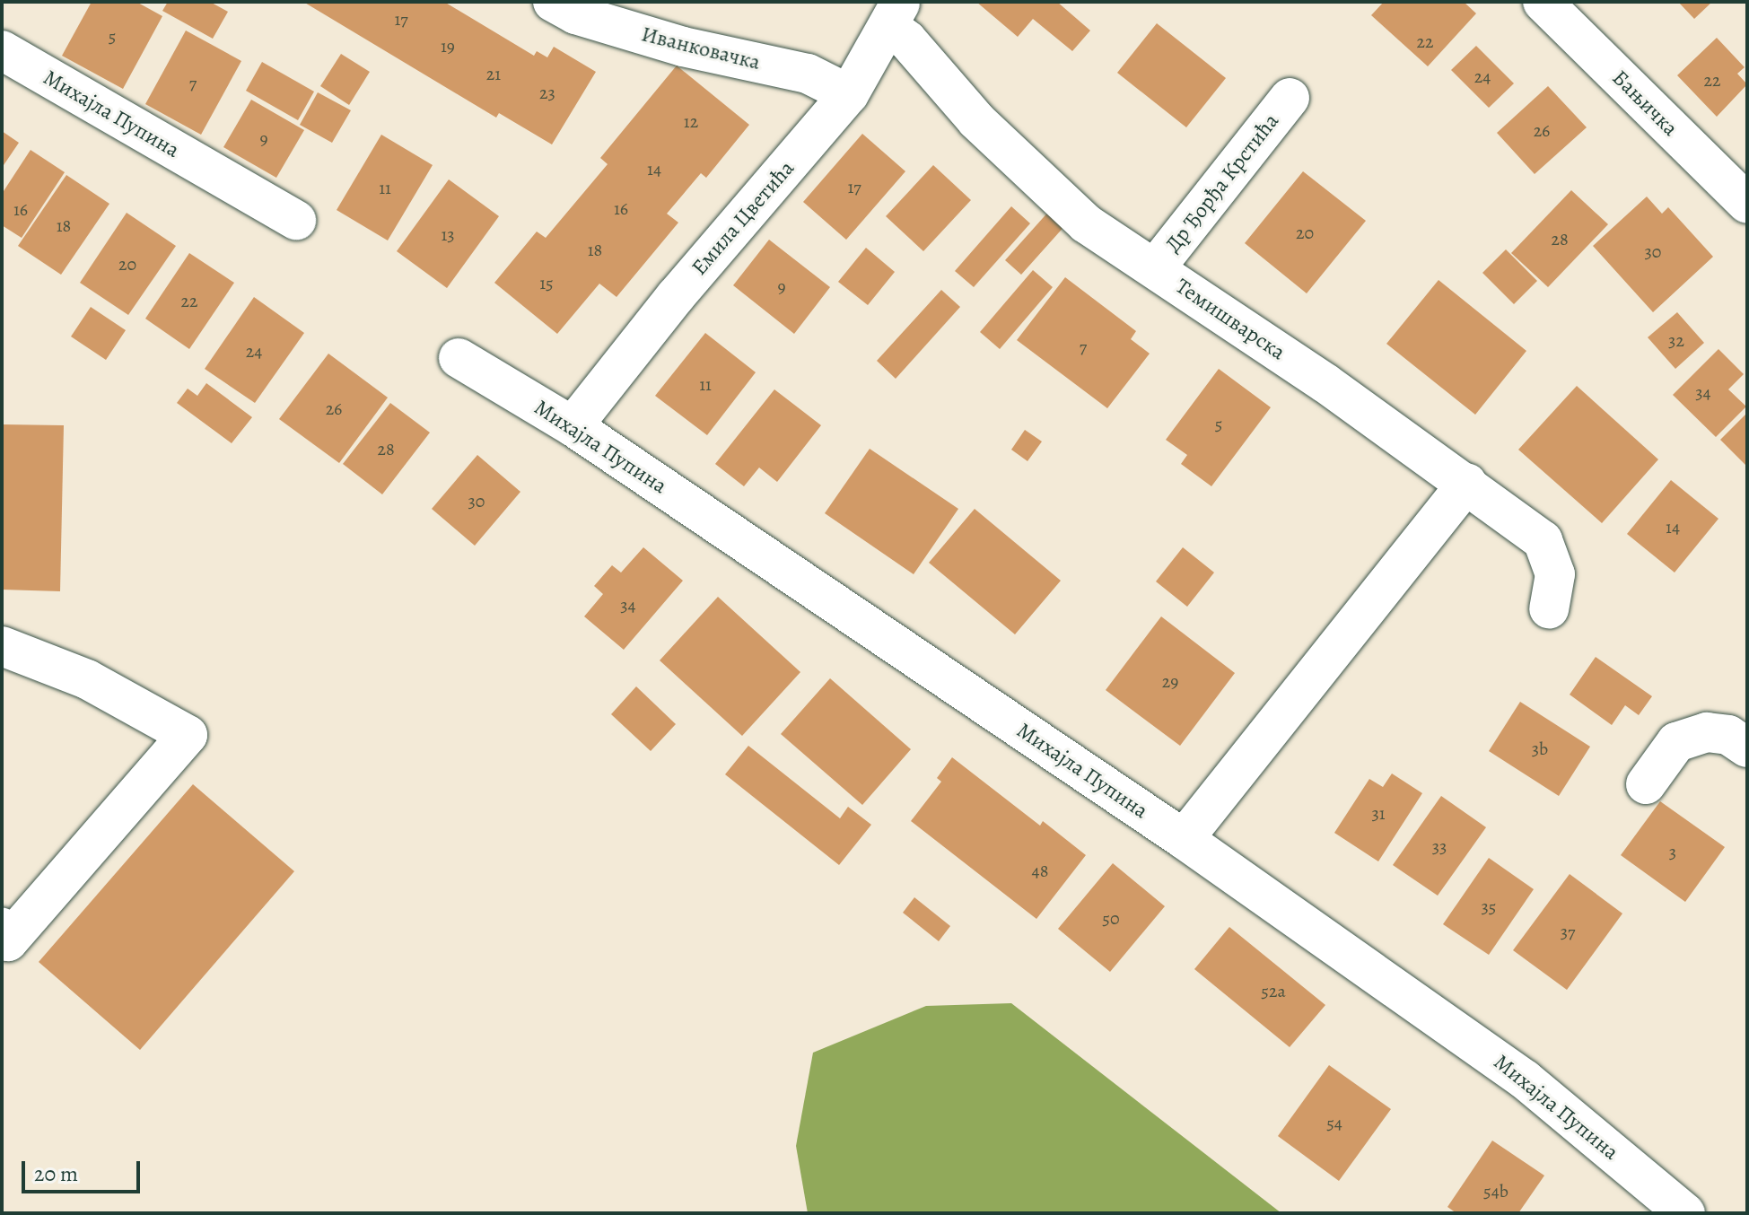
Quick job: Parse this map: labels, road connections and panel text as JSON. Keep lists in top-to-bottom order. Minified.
{"streets":{"street":["Иванковачка","Бањичка","Михајла Пупина","Др Ђорђа Крстића","Емила Цветића","Темишварска"]},"crossings":[["Иванковачка","Емила Цветића"],["Михајла Пупина","Емила Цветића"],["Др Ђорђа Крстића","Темишварска"],["Емила Цветића","Темишварска"]],"house_numbers":["17","5","22","19","21","24","22","7","23","12","26","9","14","17","11","16","16","18","20","13","28","18","30","20","15","9","22","32","7","24","11","34","26","5","28","30","14","34","29","3b","31","33","3","48","35","50","37","52a","54","54b"],"scale_bar":"20 m"}
